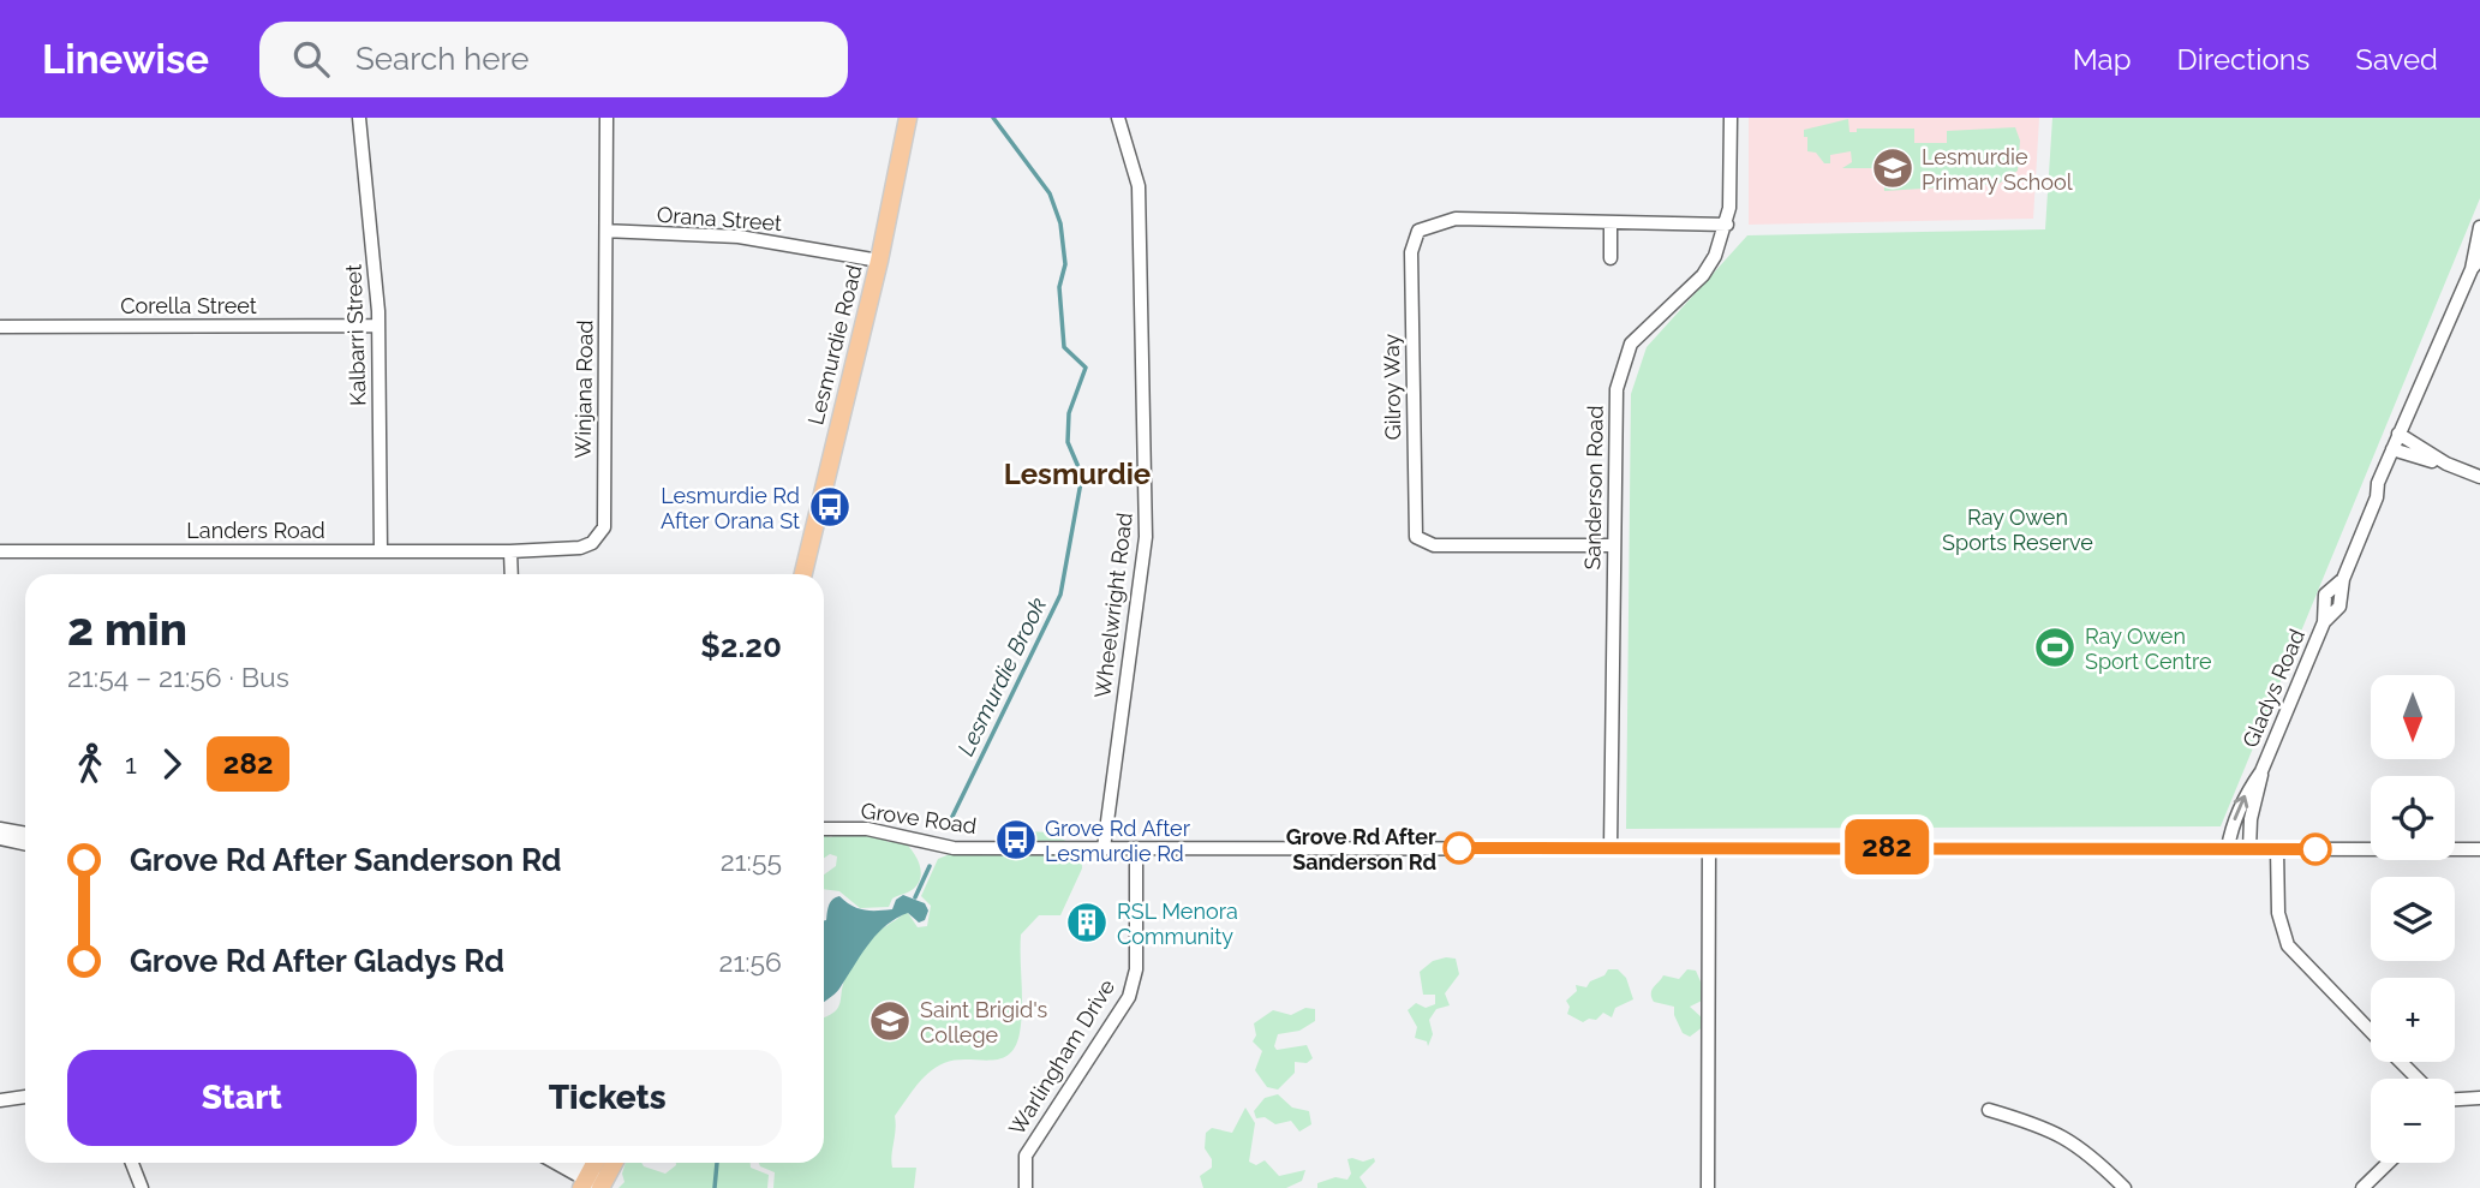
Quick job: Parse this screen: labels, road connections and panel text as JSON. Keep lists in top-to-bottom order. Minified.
{"streets":{"main road":["Lesmurdie Road"],"street":["Orana Street","Corella Street","Kalbarri Street","Gilroy Way","Winjana Road","Sanderson Road","Landers Road","Wheelwright Road","Gladys Road","Grove Road","Warlingham Drive"]},"crossings":[["Orana Street","Lesmurdie Road"],["Orana Street","Winjana Road"],["Corella Street","Kalbarri Street"],["Kalbarri Street","Landers Road"],["Gilroy Way","Sanderson Road"],["Winjana Road","Landers Road"],["Sanderson Road","Grove Road"],["Wheelwright Road","Grove Road"],["Gladys Road","Grove Road"],["Grove Road","Warlingham Drive"]],"districts":["Lesmurdie"],"water":["Lesmurdie Brook"],"parks":["Ray Owen Sports Reserve"],"places":{"school or university":["Lesmurdie Primary School","Saint Brigid's College"],"bus stop":["Lesmurdie Rd After Orana St","Grove Rd After Lesmurdie Rd"],"sports":["Ray Owen Sport Centre"],"other":["Grove Rd After Sanderson Rd"],"building":["RSL Menora Community"]},"lines":["bus line 282"],"north":"bottom","page":{"header":"Linewise","search":"Search here","nav":["Map","Directions","Saved"],"on_map":"282","heading":["2 min","21:54 – 21:56 · Bus","$2.20"],"map_buttons":["+","−"],"legs":["1","282"],"list":[{"name":"Grove Rd After Sanderson Rd","value":"21:55"},{"name":"Grove Rd After Gladys Rd","value":"21:56"}],"buttons":["Start","Tickets"]}}
